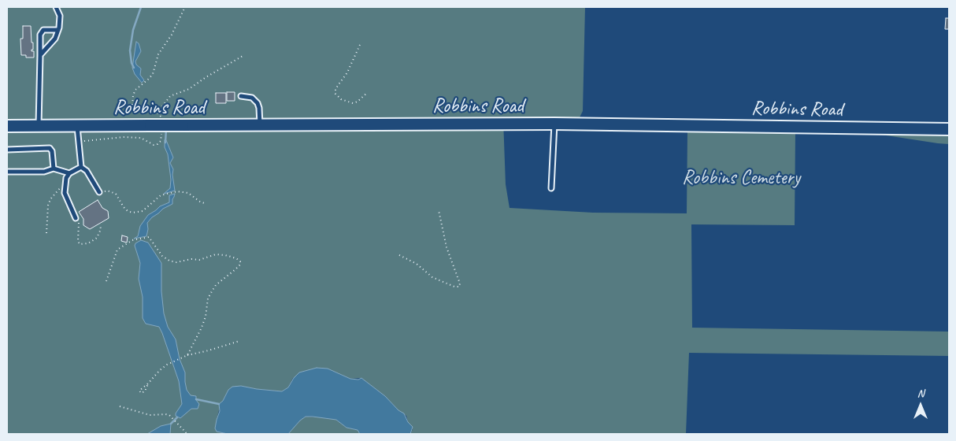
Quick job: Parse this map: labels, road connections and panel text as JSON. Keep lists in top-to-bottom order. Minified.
{"streets":{"street":["Robbins Road"]},"parks":["Robbins Cemetery"],"north":"top"}
